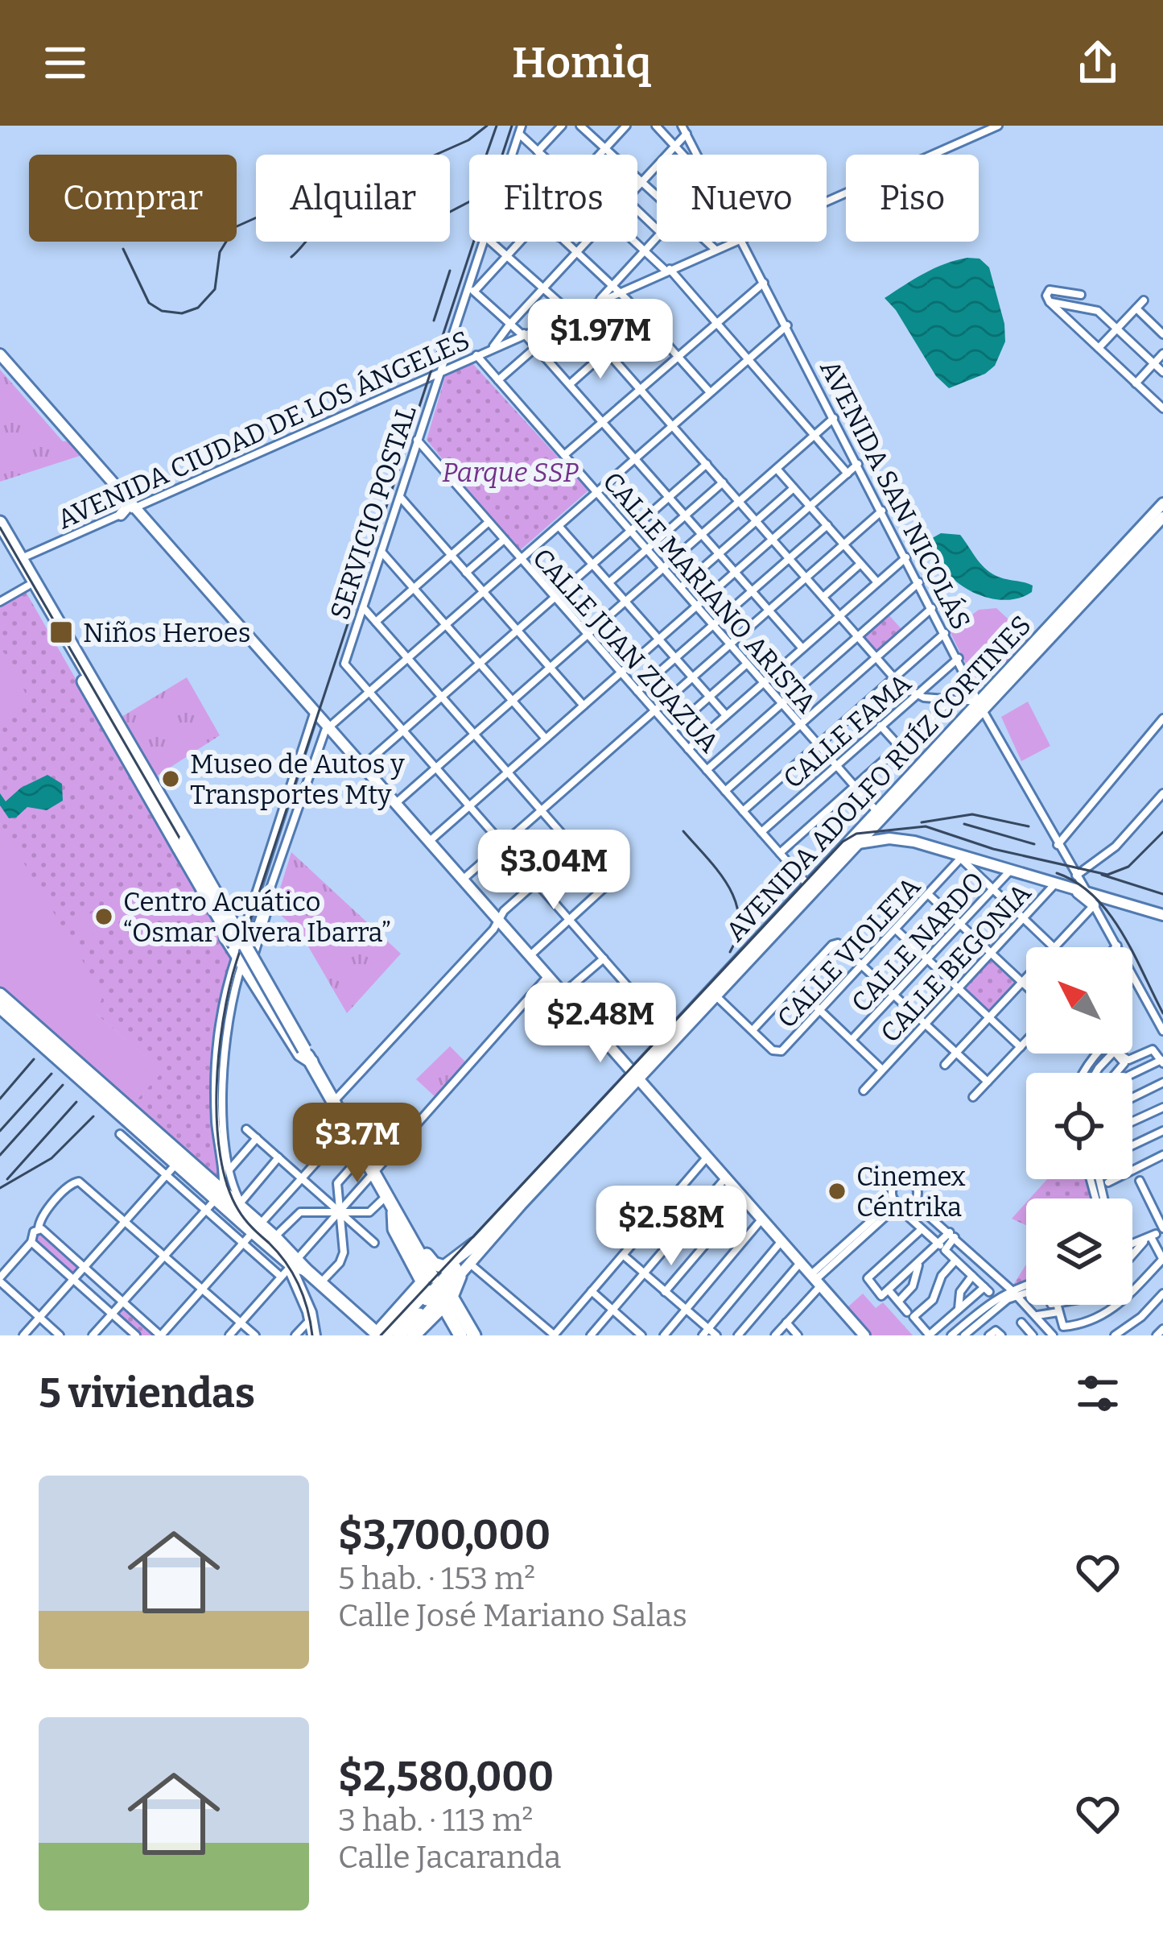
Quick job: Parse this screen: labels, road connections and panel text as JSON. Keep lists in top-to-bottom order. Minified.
{"streets":{"main road":["AVENIDA ADOLFO RUÍZ CORTINES"],"street":["AVENIDA CIUDAD DE LOS ÁNGELES","AVENIDA SAN NICOLÁS","SERVICIO POSTAL","CALLE MARIANO ARISTA","CALLE JUAN ZUAZUA","CALLE FAMA","CALLE NARDO","CALLE VIOLETA","CALLE BEGONIA"]},"crossings":[["AVENIDA CIUDAD DE LOS ÁNGELES","SERVICIO POSTAL"],["AVENIDA CIUDAD DE LOS ÁNGELES","CALLE MARIANO ARISTA"],["AVENIDA SAN NICOLÁS","CALLE FAMA"],["AVENIDA SAN NICOLÁS","AVENIDA ADOLFO RUÍZ CORTINES"],["SERVICIO POSTAL","CALLE JUAN ZUAZUA"],["CALLE MARIANO ARISTA","CALLE FAMA"],["CALLE MARIANO ARISTA","AVENIDA ADOLFO RUÍZ CORTINES"],["CALLE JUAN ZUAZUA","CALLE FAMA"],["CALLE JUAN ZUAZUA","AVENIDA ADOLFO RUÍZ CORTINES"],["AVENIDA ADOLFO RUÍZ CORTINES","CALLE VIOLETA"]],"parks":["Parque SSP"],"places":{"transit":["Niños Heroes"],"other":["Museo de Autos y Transportes Mty","Centro Acuático “Osmar Olvera Ibarra”","Cinemex Céntrika"]},"north":"top left","page":{"header":"Homiq","chip":["Comprar","Alquilar","Filtros","Nuevo","Piso"],"price":["$1.97M","$3.04M","$2.48M","$3.7M","$2.58M"],"heading":"5 viviendas","list":[{"name":"$3,700,000","note":"5 hab. · 153 m² · Calle José Mariano Salas"},{"name":"$2,580,000","note":"3 hab. · 113 m² · Calle Jacaranda"}]}}
